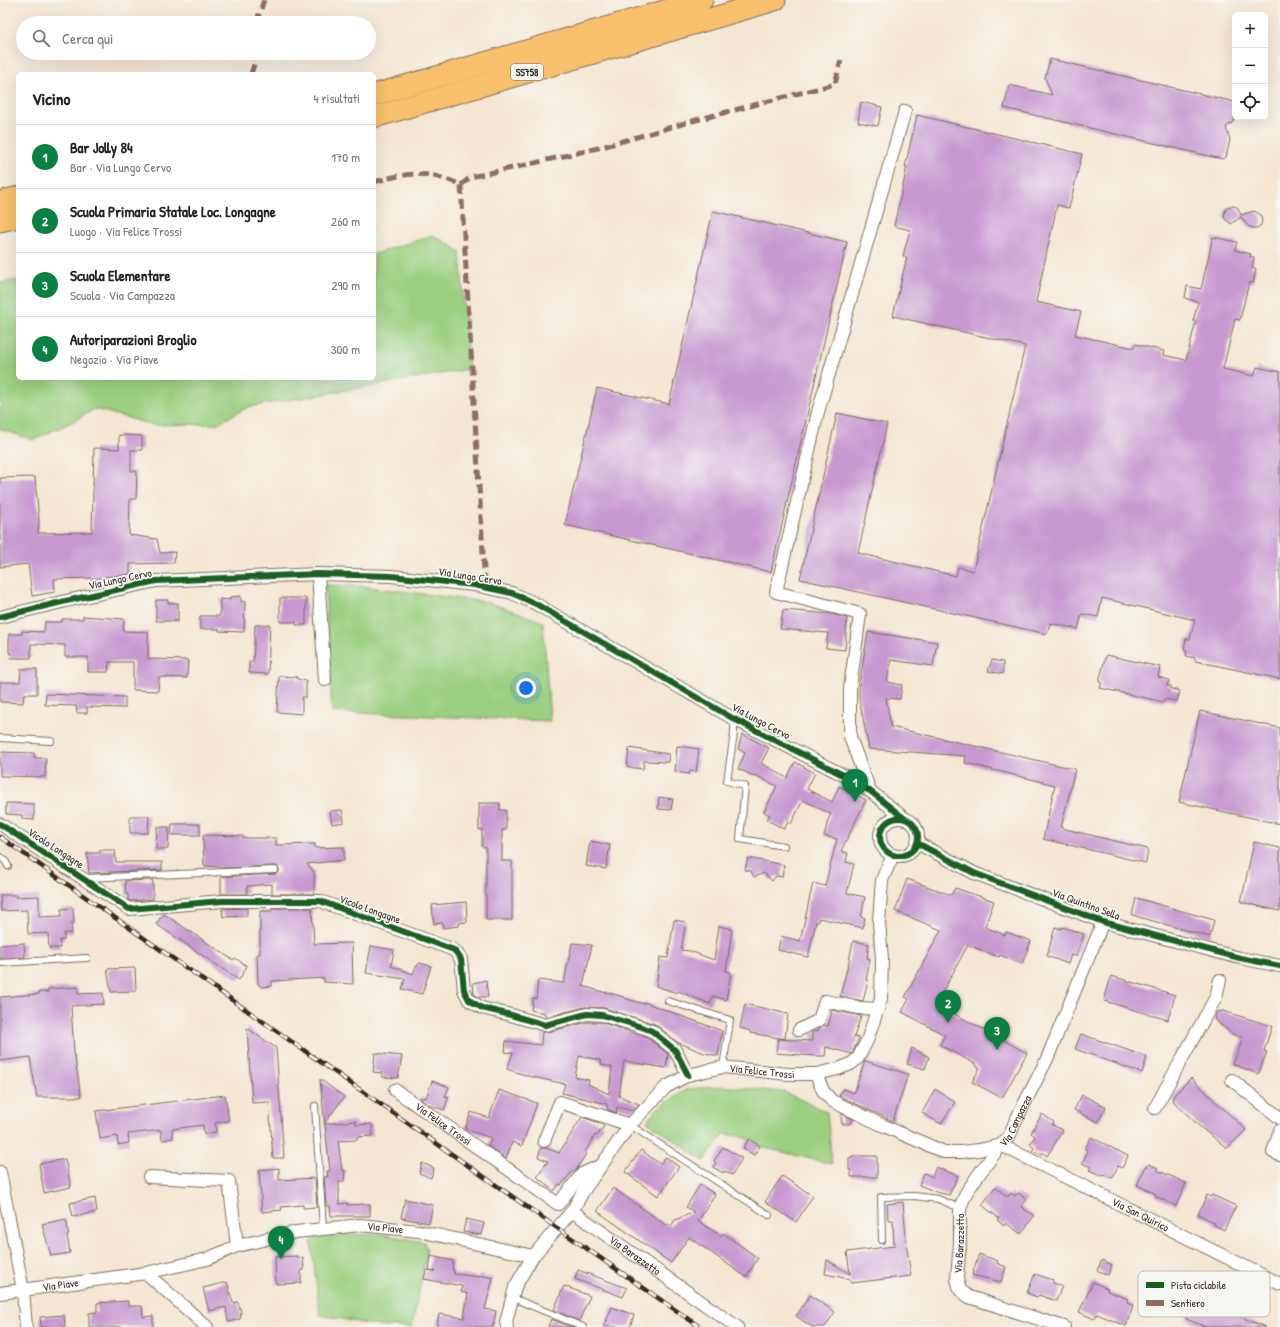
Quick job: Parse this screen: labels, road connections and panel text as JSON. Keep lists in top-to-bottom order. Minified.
{"streets":{"highway":["SS758"],"street":["Via Lungo Cervo","Vicolo Longagne","Via Quintino Sella","Via Felice Trossi","Via Campazza","Via San Quirico","Via Piave","Via Barazzetto"]},"crossings":[["Via Lungo Cervo","Via Quintino Sella"],["Via Lungo Cervo","Via Felice Trossi"],["Vicolo Longagne","Via Felice Trossi"],["Via Quintino Sella","Via Felice Trossi"],["Via Quintino Sella","Via Campazza"],["Via Felice Trossi","Via Campazza"],["Via Felice Trossi","Via Piave"],["Via Felice Trossi","Via Barazzetto"],["Via Campazza","Via San Quirico"],["Via Campazza","Via Barazzetto"],["Via San Quirico","Via Barazzetto"]],"legend":["Pista ciclabile","Sentiero"],"page":{"map_buttons":["+","−"],"search":"Cerca qui","heading":["Vicino","4 risultati"],"list":[{"mark":"1","name":"Bar Jolly 84","note":"Bar · Via Lungo Cervo","value":"170 m"},{"mark":"2","name":"Scuola Primaria Statale Loc. Longagne","note":"Luogo · Via Felice Trossi","value":"260 m"},{"mark":"3","name":"Scuola Elementare","note":"Scuola · Via Campazza","value":"290 m"},{"mark":"4","name":"Autoriparazioni Broglio","note":"Negozio · Via Piave","value":"300 m"}],"pins":["1","2","3","4"]}}
